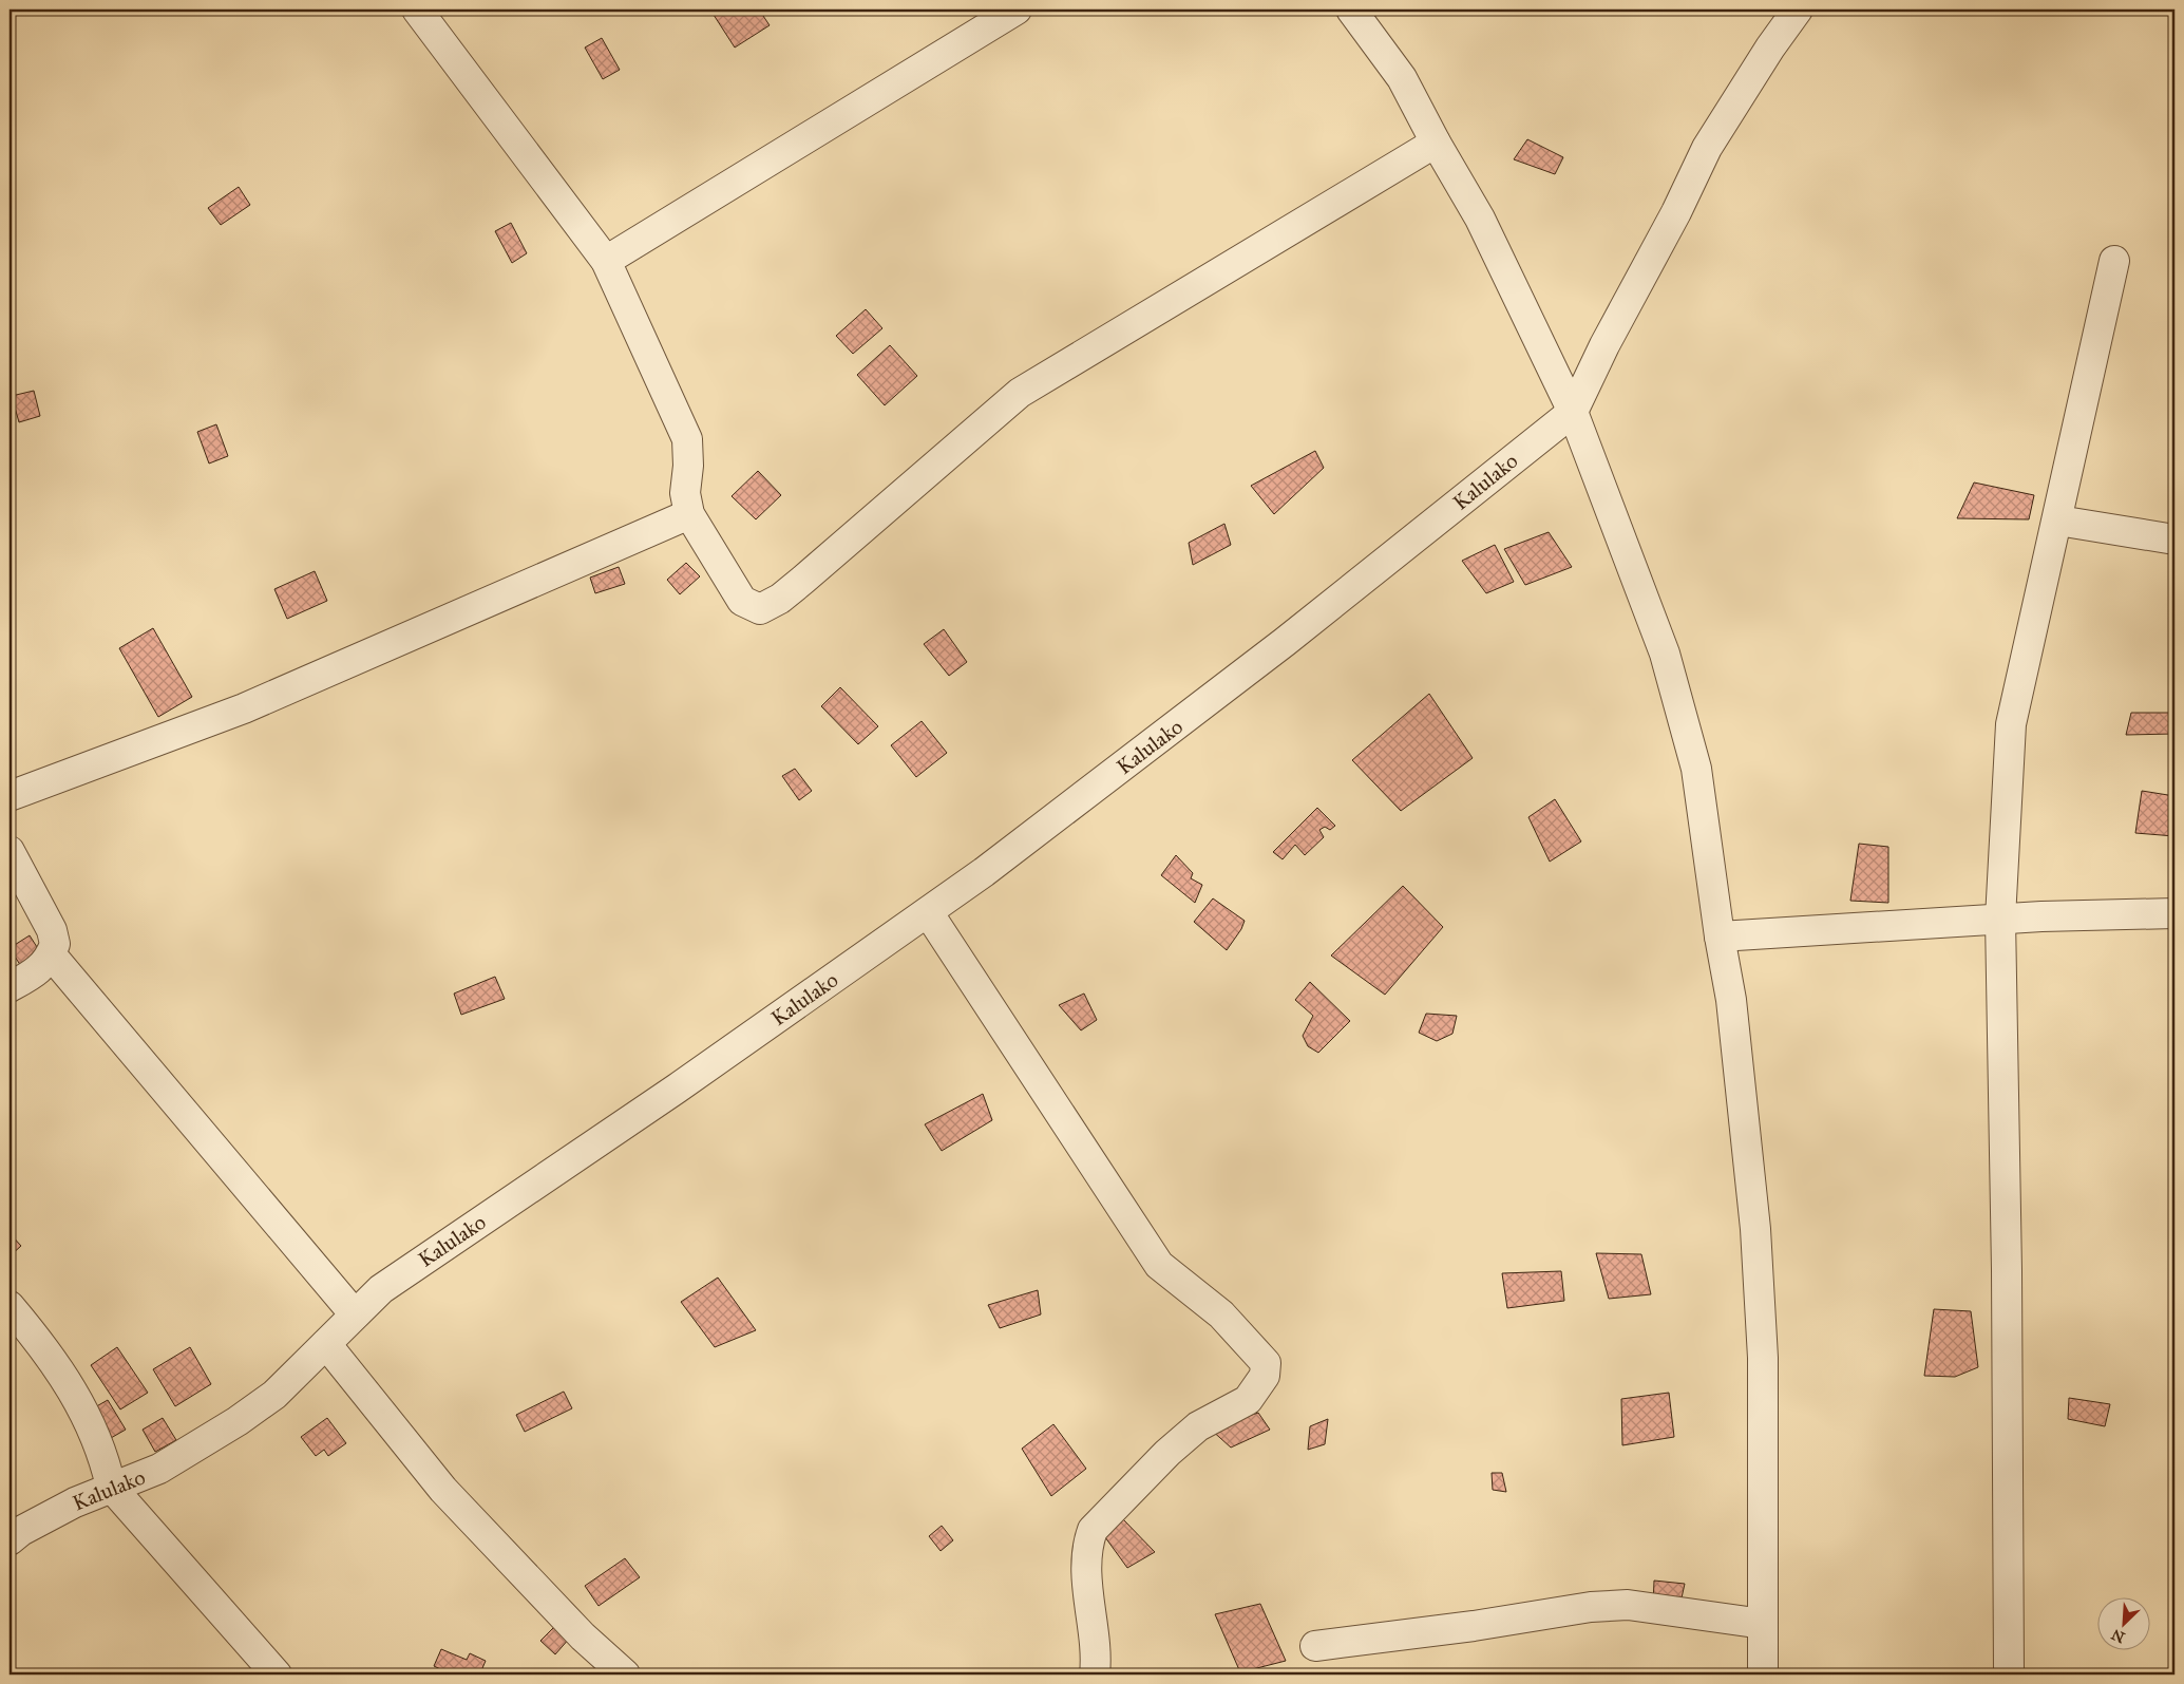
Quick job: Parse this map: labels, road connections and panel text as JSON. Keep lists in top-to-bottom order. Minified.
{"streets":{"street":["Kalulako"]},"north":"bottom left"}
